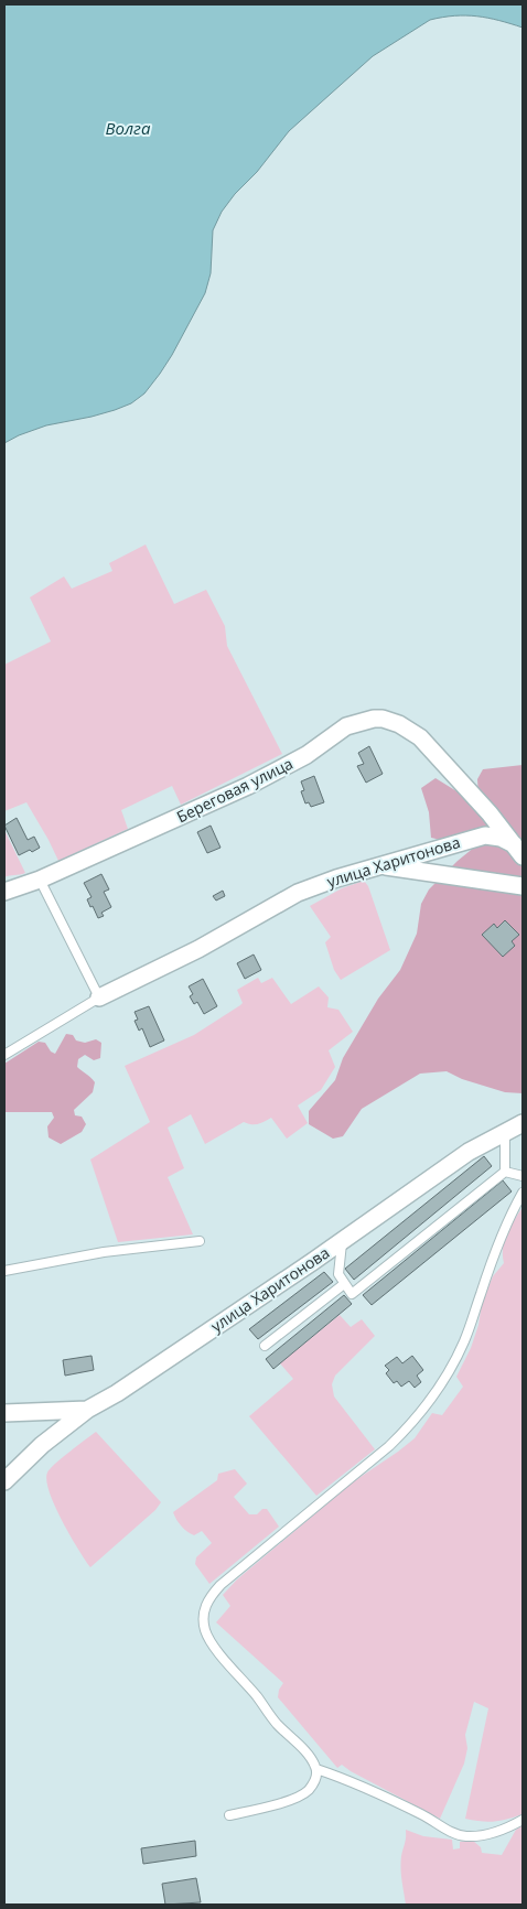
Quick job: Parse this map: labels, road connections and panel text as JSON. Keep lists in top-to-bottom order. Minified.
{"streets":{"street":["Береговая улица","улица Харитонова"]},"crossings":[["Береговая улица","улица Харитонова"]],"water":["Волга"]}
